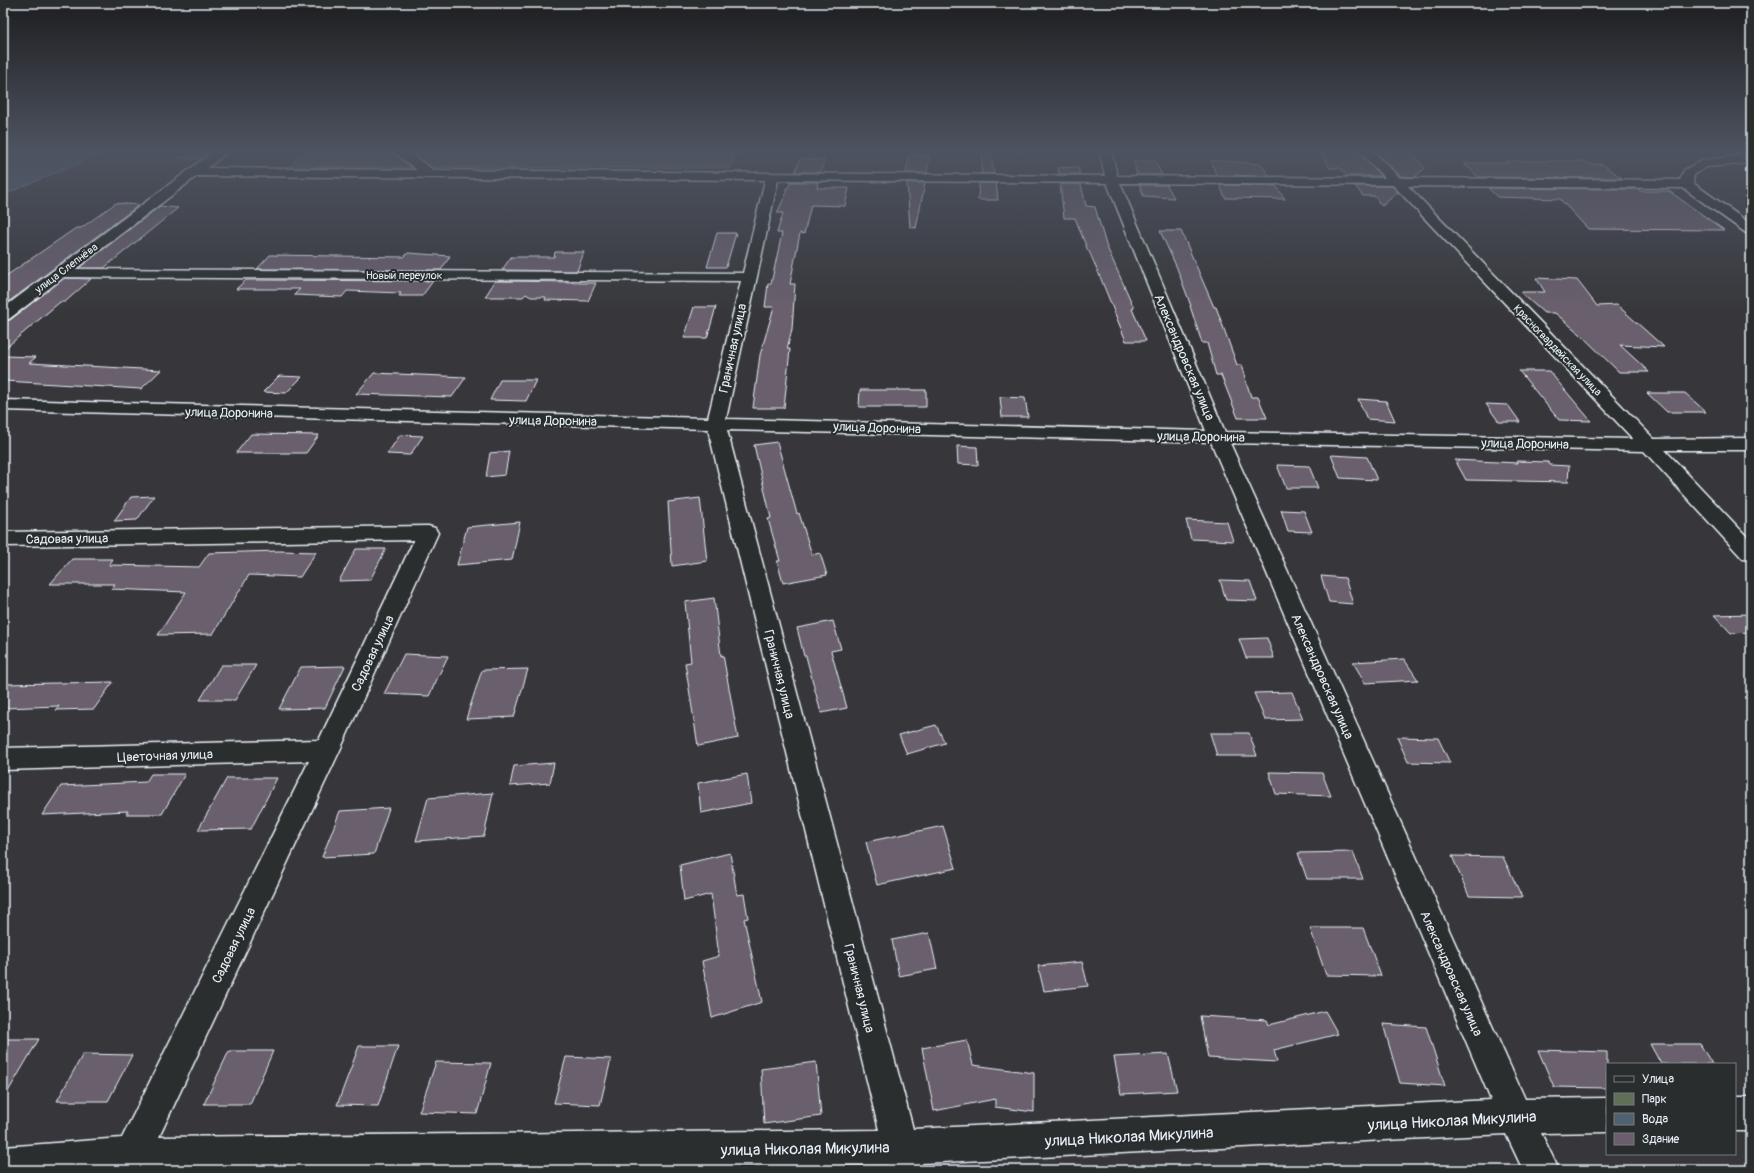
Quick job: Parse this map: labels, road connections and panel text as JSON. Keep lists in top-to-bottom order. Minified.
{"streets":{"street":["улица Слепнёва","Новый переулок","Граничная улица","Красногвардейская улица","Александровская улица","улица Доронина","Садовая улица","Цветочная улица","улица Николая Микулина"]},"crossings":[["улица Слепнёва","Новый переулок"],["Новый переулок","Граничная улица"],["Граничная улица","улица Доронина"],["Граничная улица","улица Николая Микулина"],["Красногвардейская улица","улица Доронина"],["Александровская улица","улица Доронина"],["Александровская улица","улица Николая Микулина"],["Садовая улица","Цветочная улица"],["Садовая улица","улица Николая Микулина"]],"legend":["Улица","Парк","Вода","Здание"]}
